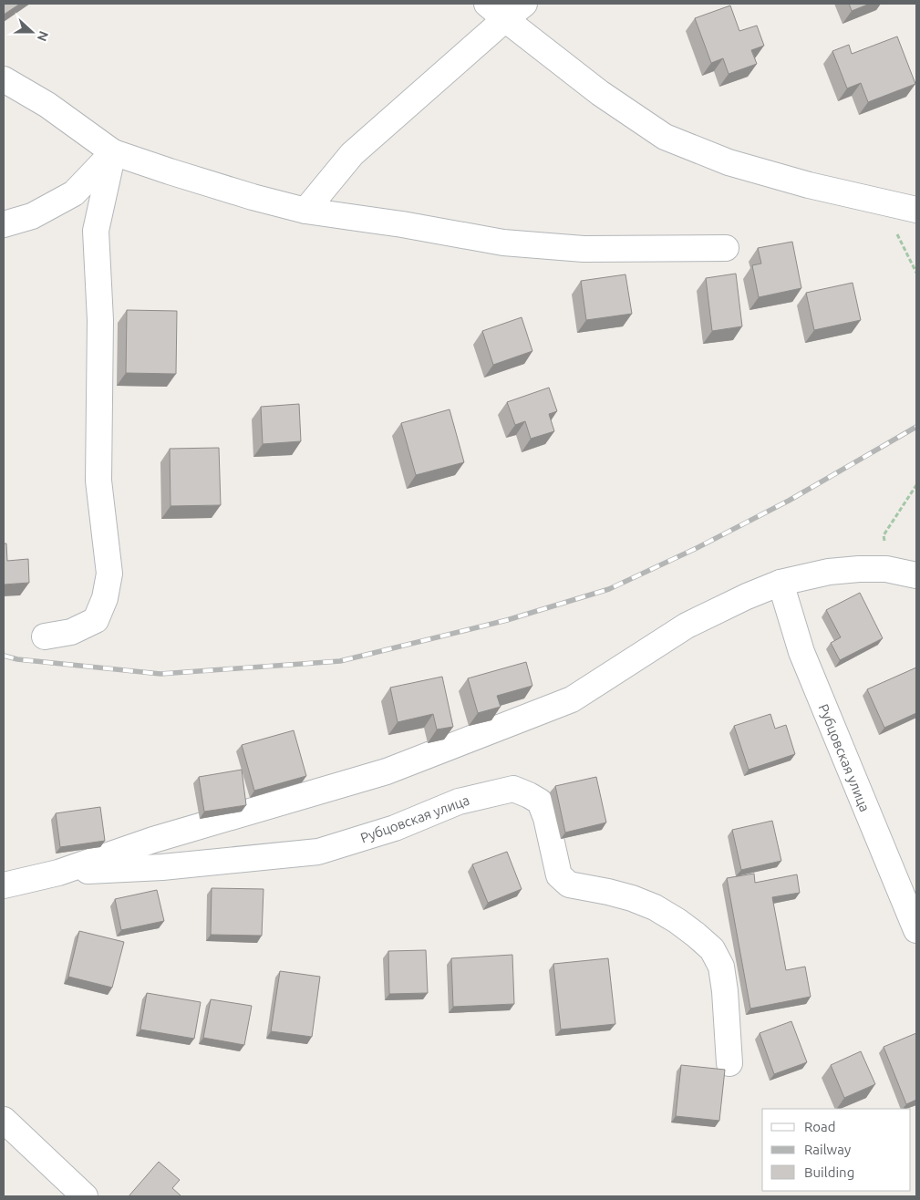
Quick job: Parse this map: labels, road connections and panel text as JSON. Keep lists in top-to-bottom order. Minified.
{"streets":{"street":["Рубцовская улица"]},"legend":["Road","Railway","Building"],"north":"right"}
